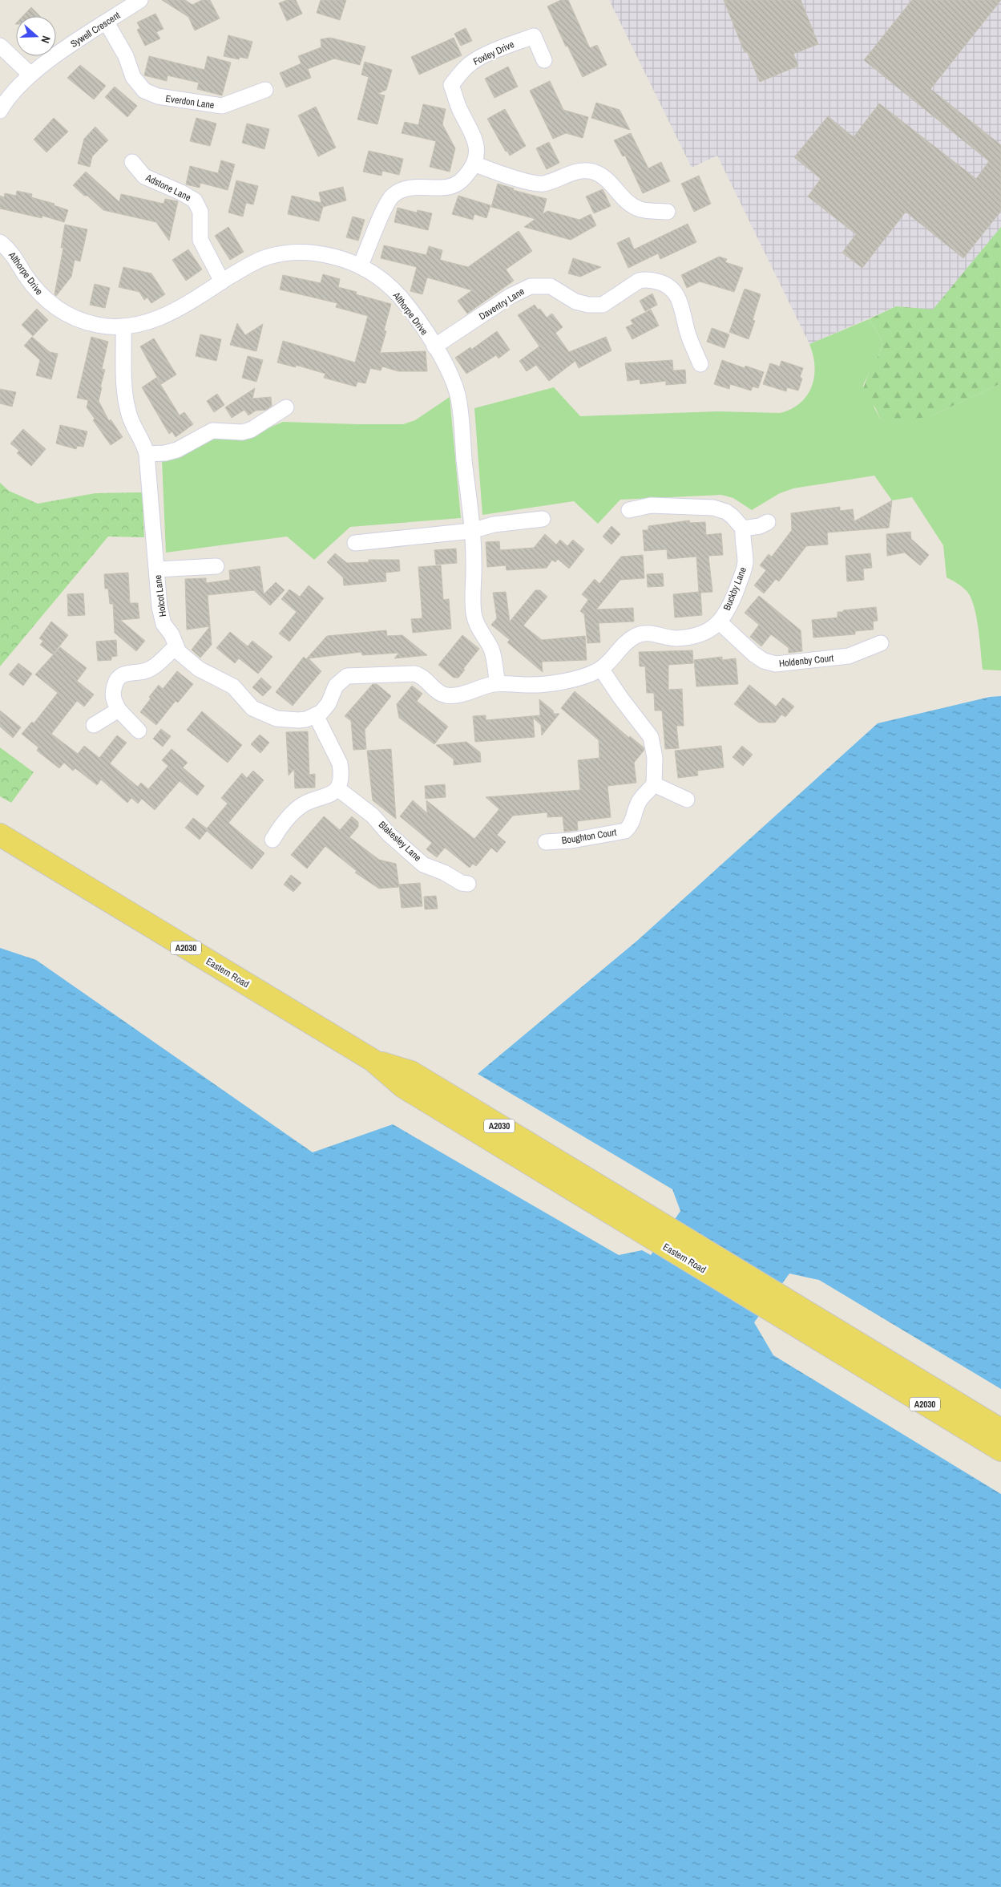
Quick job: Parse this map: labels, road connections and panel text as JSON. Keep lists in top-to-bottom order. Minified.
{"streets":{"main road":["A2030","Eastern Road"],"street":["Sywell Crescent","Foxley Drive","Everdon Lane","Adstone Lane","Althorpe Drive","Daventry Lane","Buckby Lane","Holcot Lane","Holdenby Court","Boughton Court","Blakesley Lane"]},"crossings":[["Sywell Crescent","Everdon Lane"],["Foxley Drive","Althorpe Drive"],["Adstone Lane","Althorpe Drive"],["Althorpe Drive","Daventry Lane"],["Althorpe Drive","Buckby Lane"],["Althorpe Drive","Holcot Lane"],["Buckby Lane","Holcot Lane"],["Buckby Lane","Holdenby Court"]],"north":"right"}
